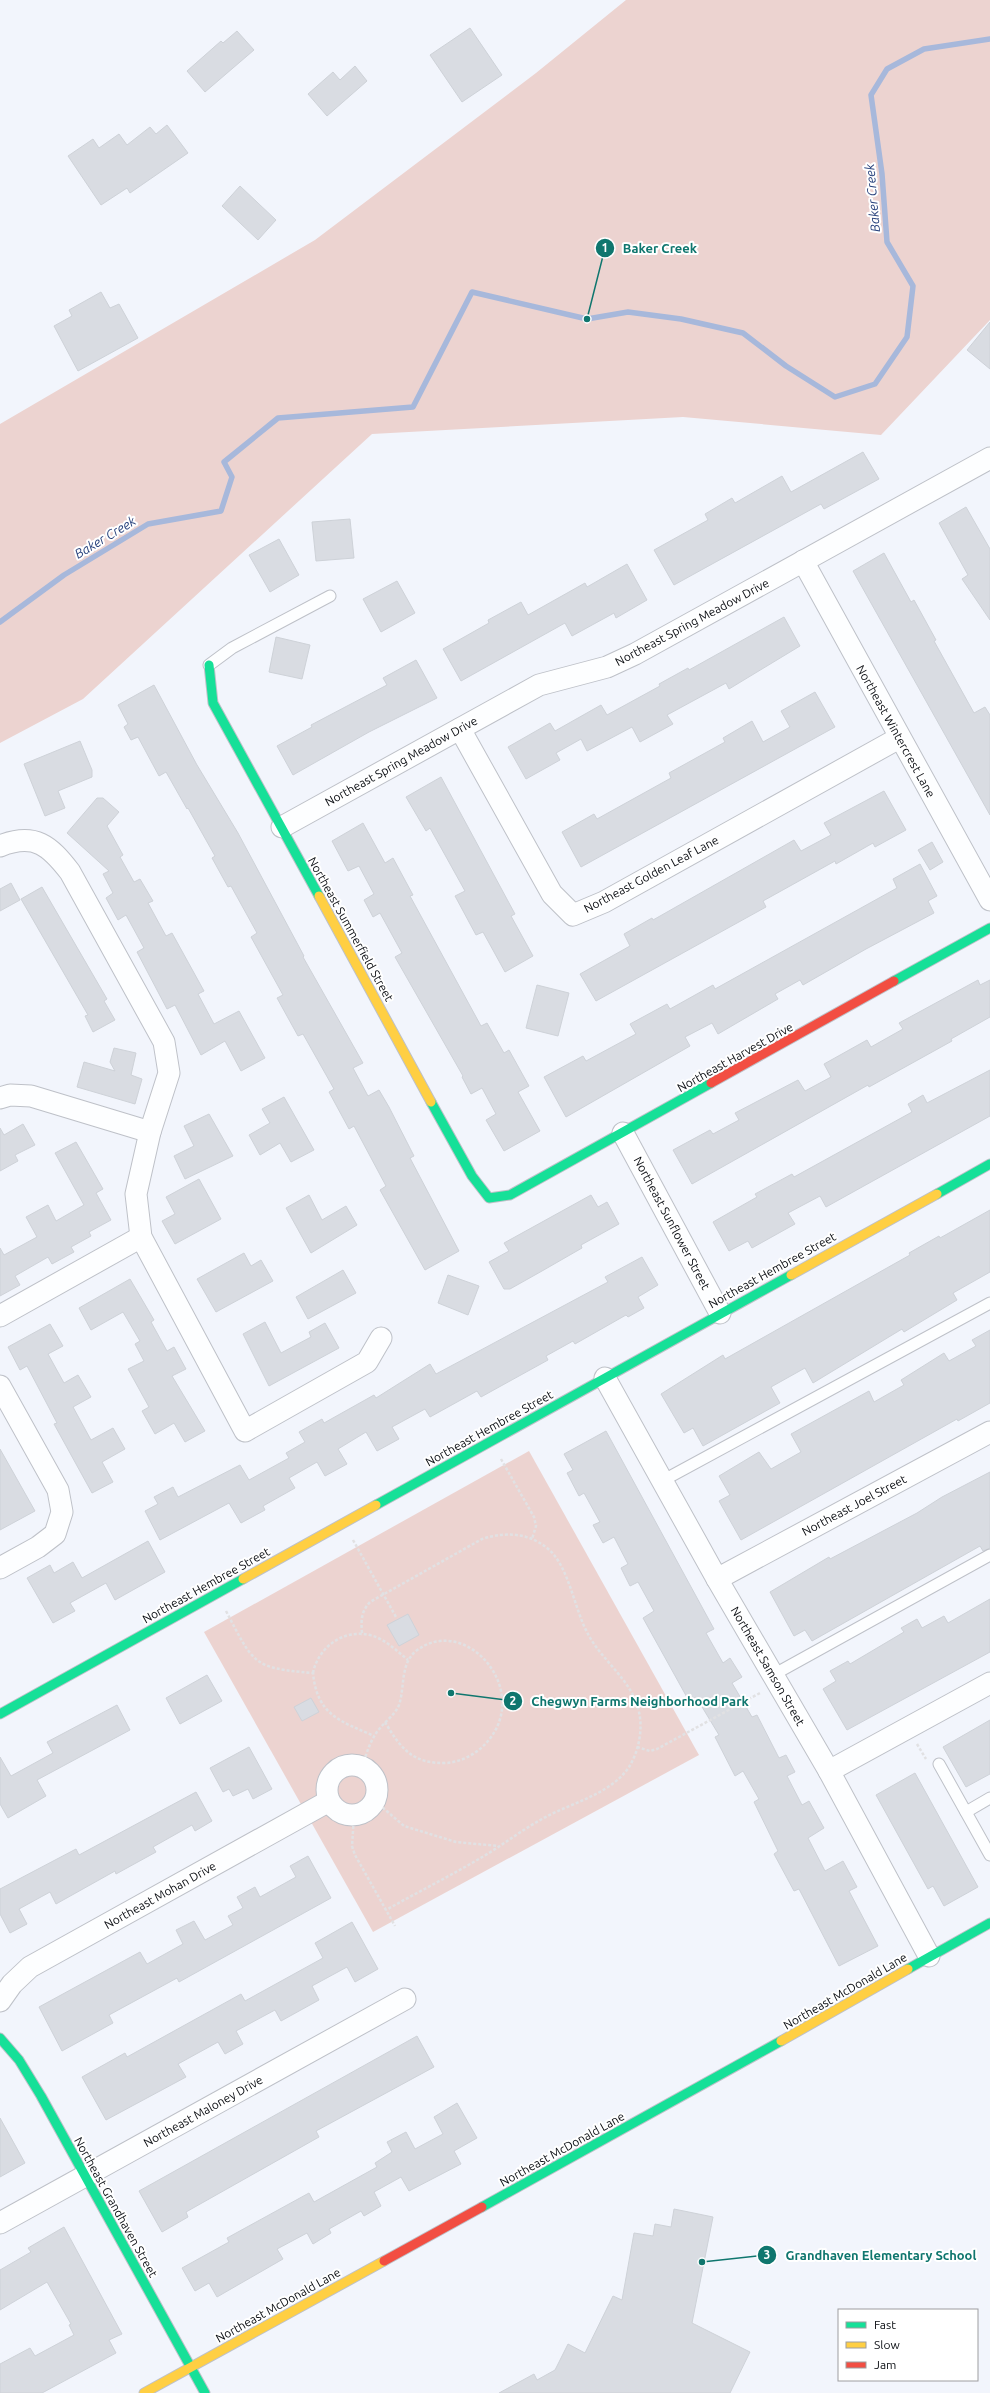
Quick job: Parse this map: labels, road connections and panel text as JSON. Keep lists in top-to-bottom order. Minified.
{"streets":{"street":["Northeast Spring Meadow Drive","Northeast Wintercrest Lane","Northeast Golden Leaf Lane","Northeast Summerfield Street","Northeast Harvest Drive","Northeast Sunflower Street","Northeast Hembree Street","Northeast Joel Street","Northeast Samson Street","Northeast Mohan Drive","Northeast McDonald Lane","Northeast Maloney Drive","Northeast Grandhaven Street"]},"crossings":[["Northeast Spring Meadow Drive","Northeast Wintercrest Lane"],["Northeast Spring Meadow Drive","Northeast Golden Leaf Lane"],["Northeast Spring Meadow Drive","Northeast Summerfield Street"],["Northeast Wintercrest Lane","Northeast Golden Leaf Lane"],["Northeast Summerfield Street","Northeast Harvest Drive"],["Northeast Harvest Drive","Northeast Sunflower Street"],["Northeast Sunflower Street","Northeast Hembree Street"],["Northeast Hembree Street","Northeast Samson Street"],["Northeast Joel Street","Northeast Samson Street"],["Northeast Samson Street","Northeast McDonald Lane"],["Northeast McDonald Lane","Northeast Grandhaven Street"],["Northeast Maloney Drive","Northeast Grandhaven Street"]],"water":["Baker Creek"],"places":["Baker Creek","Chegwyn Farms Neighborhood Park","Grandhaven Elementary School"],"legend":["Fast","Slow","Jam"]}
